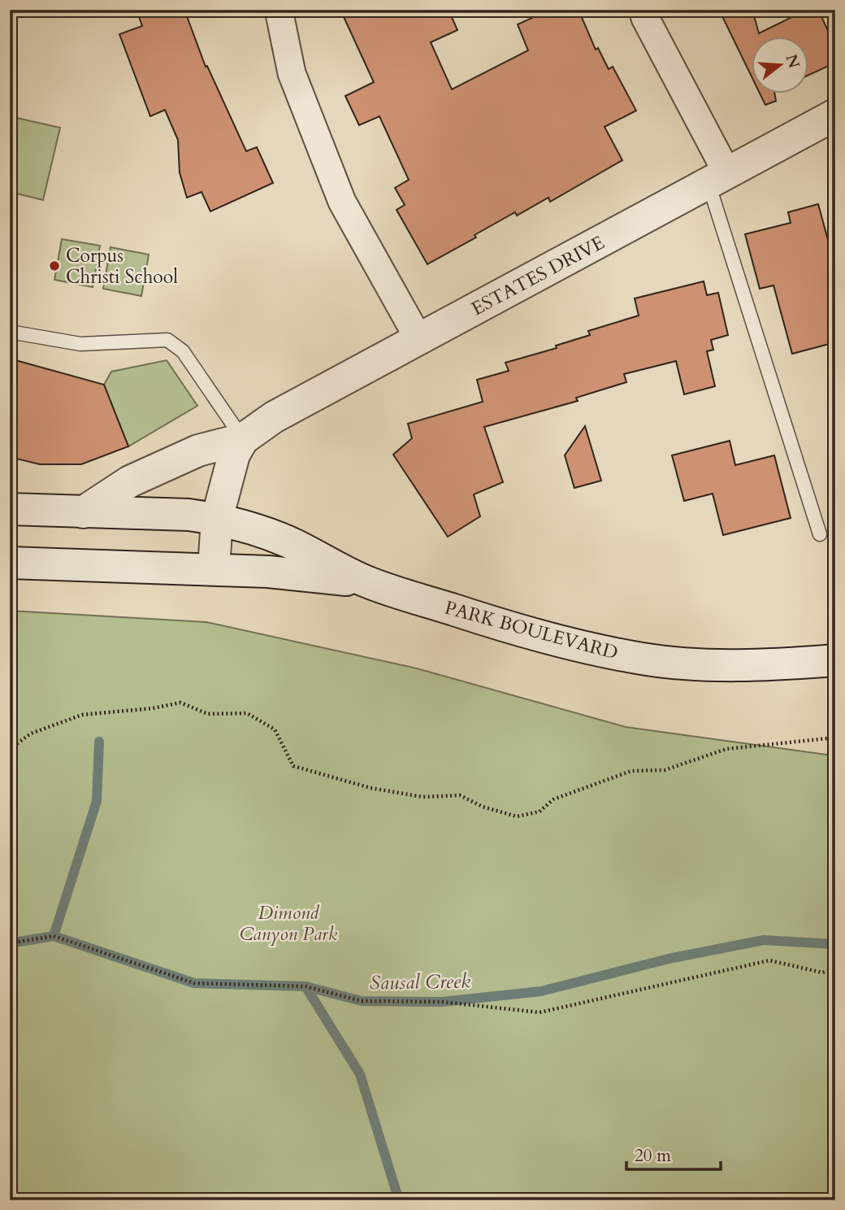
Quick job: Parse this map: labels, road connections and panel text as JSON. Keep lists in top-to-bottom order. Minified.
{"streets":{"main road":["ESTATES DRIVE","PARK BOULEVARD"]},"crossings":[["ESTATES DRIVE","PARK BOULEVARD"]],"water":["Sausal Creek"],"parks":["Dimond Canyon Park"],"places":["Corpus Christi School"],"scale_bar":"20 m","north":"right"}
